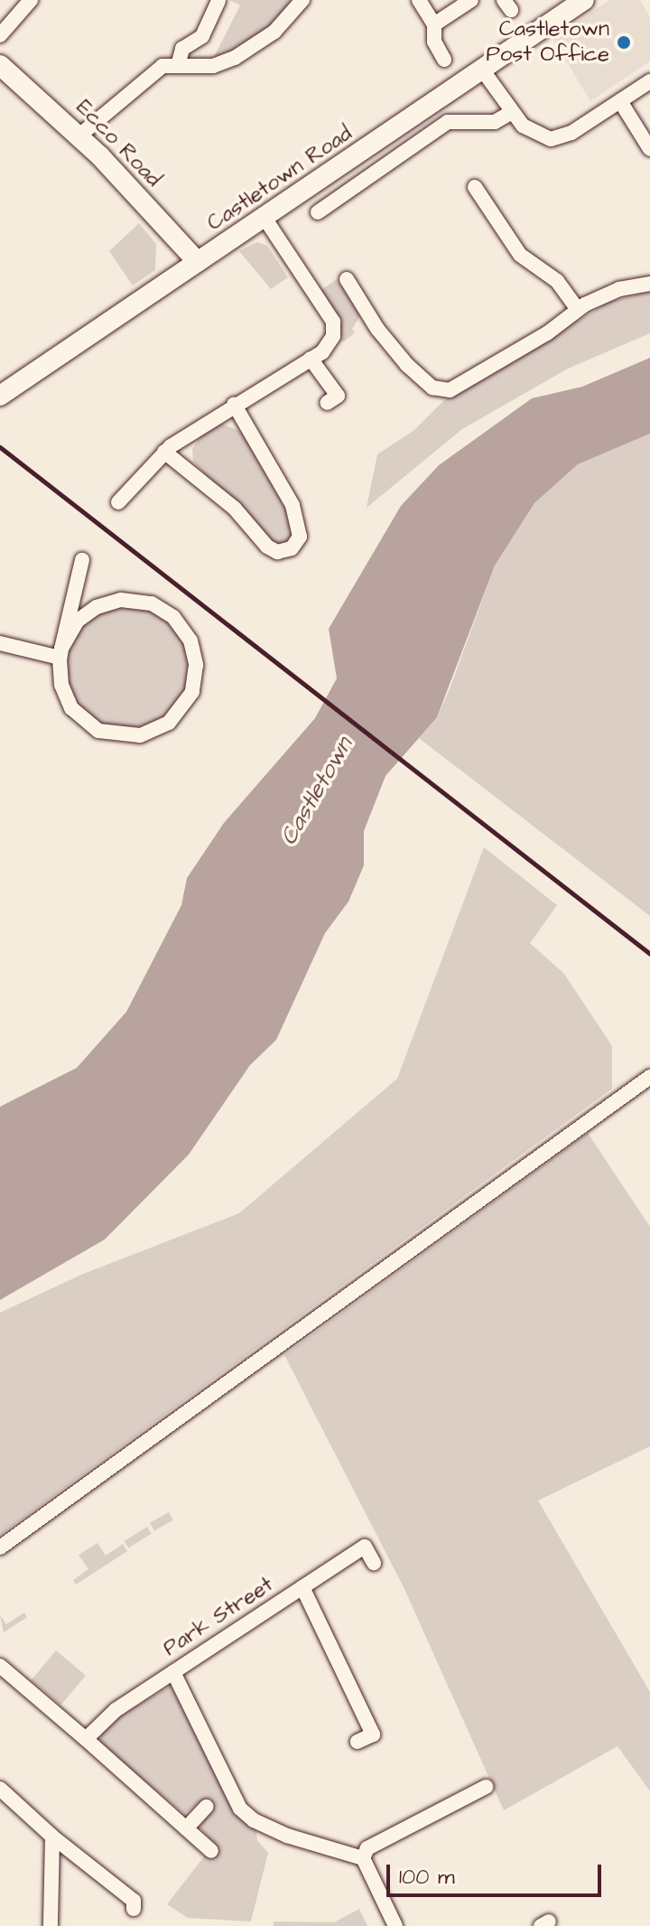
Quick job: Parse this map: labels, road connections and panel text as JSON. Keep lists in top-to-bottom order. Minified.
{"streets":{"main road":["Ecco Road","Castletown Road"],"street":["Park Street"]},"crossings":[["Ecco Road","Castletown Road"]],"water":["Castletown"],"places":["Castletown Post Office"],"scale_bar":"100 m"}
